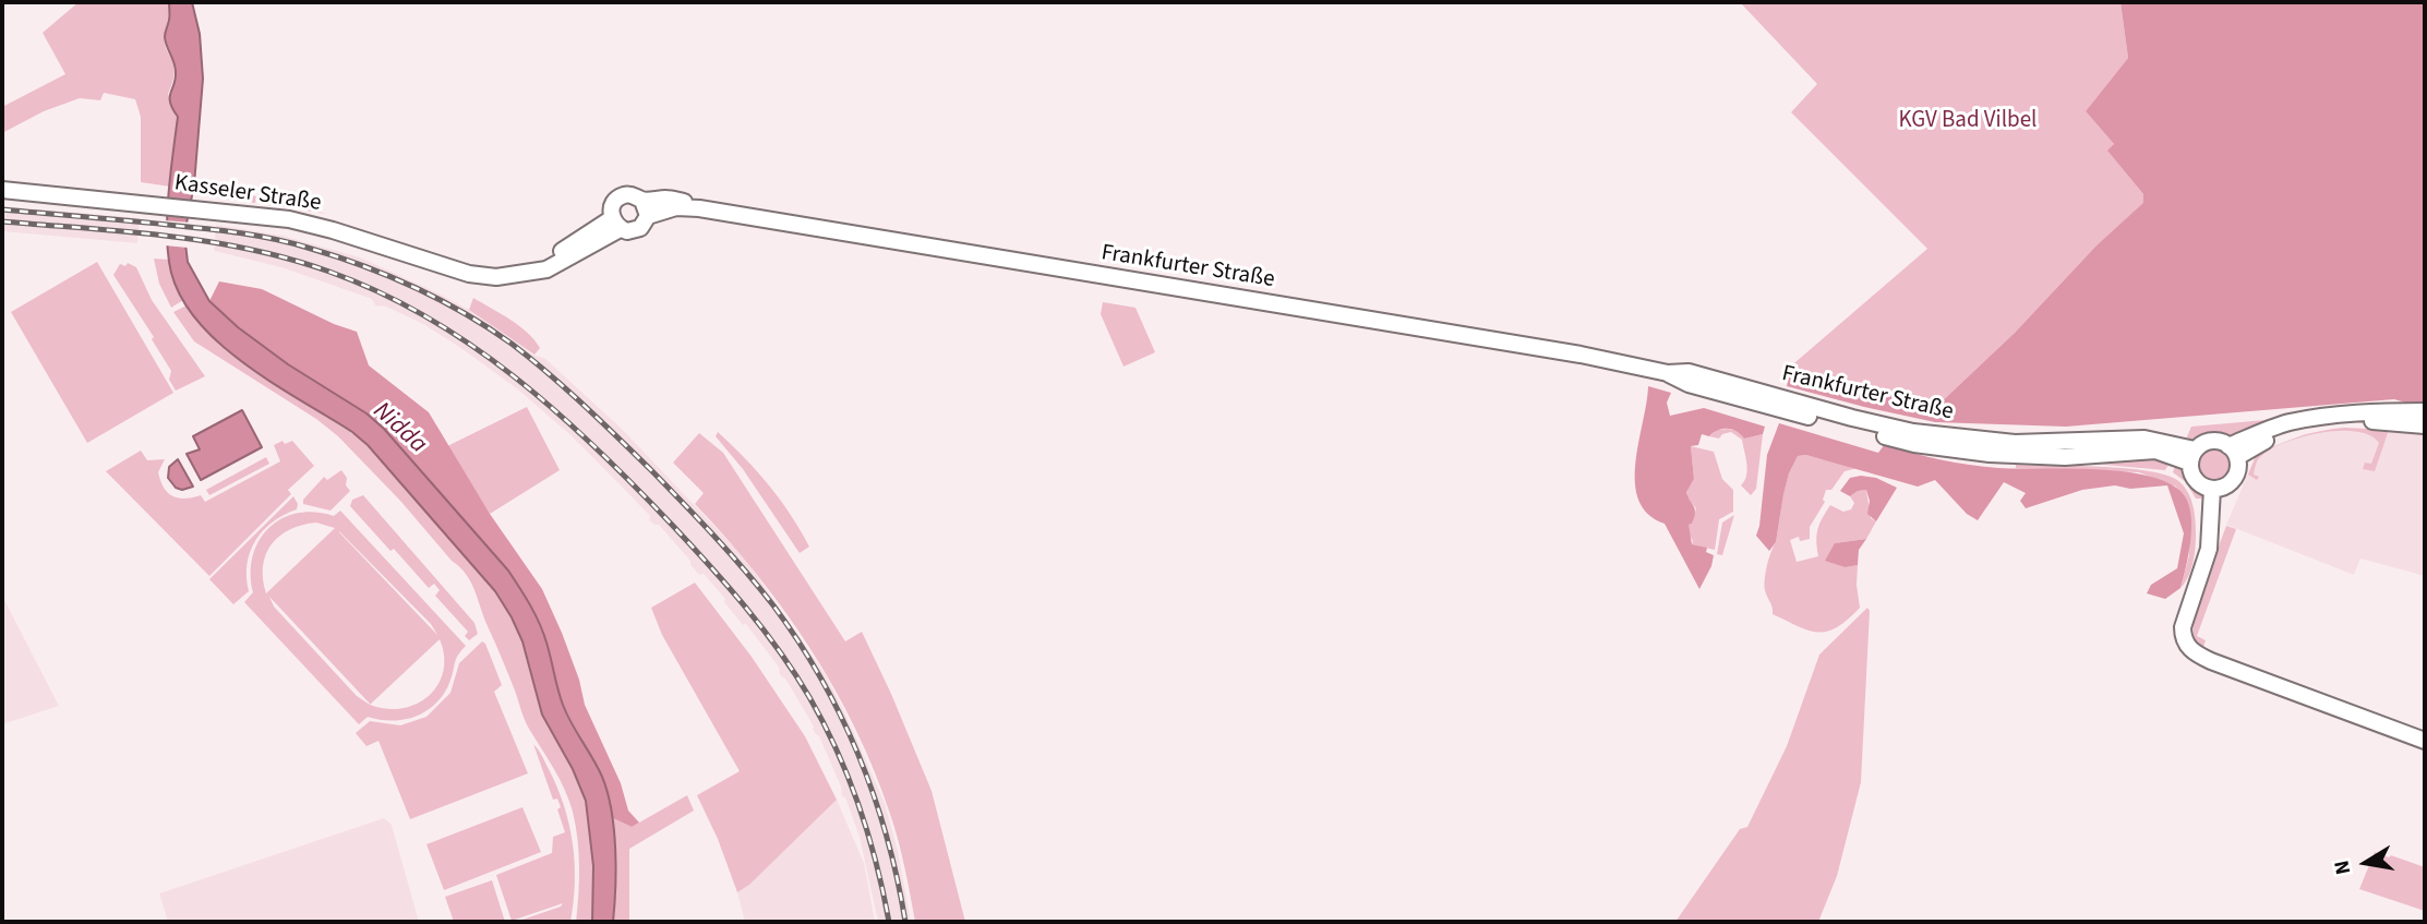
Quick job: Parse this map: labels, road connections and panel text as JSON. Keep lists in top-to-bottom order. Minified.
{"streets":{"main road":["Kasseler Straße","Frankfurter Straße"]},"crossings":[["Kasseler Straße","Frankfurter Straße"]],"water":["Nidda"],"parks":["KGV Bad Vilbel"],"north":"left"}
